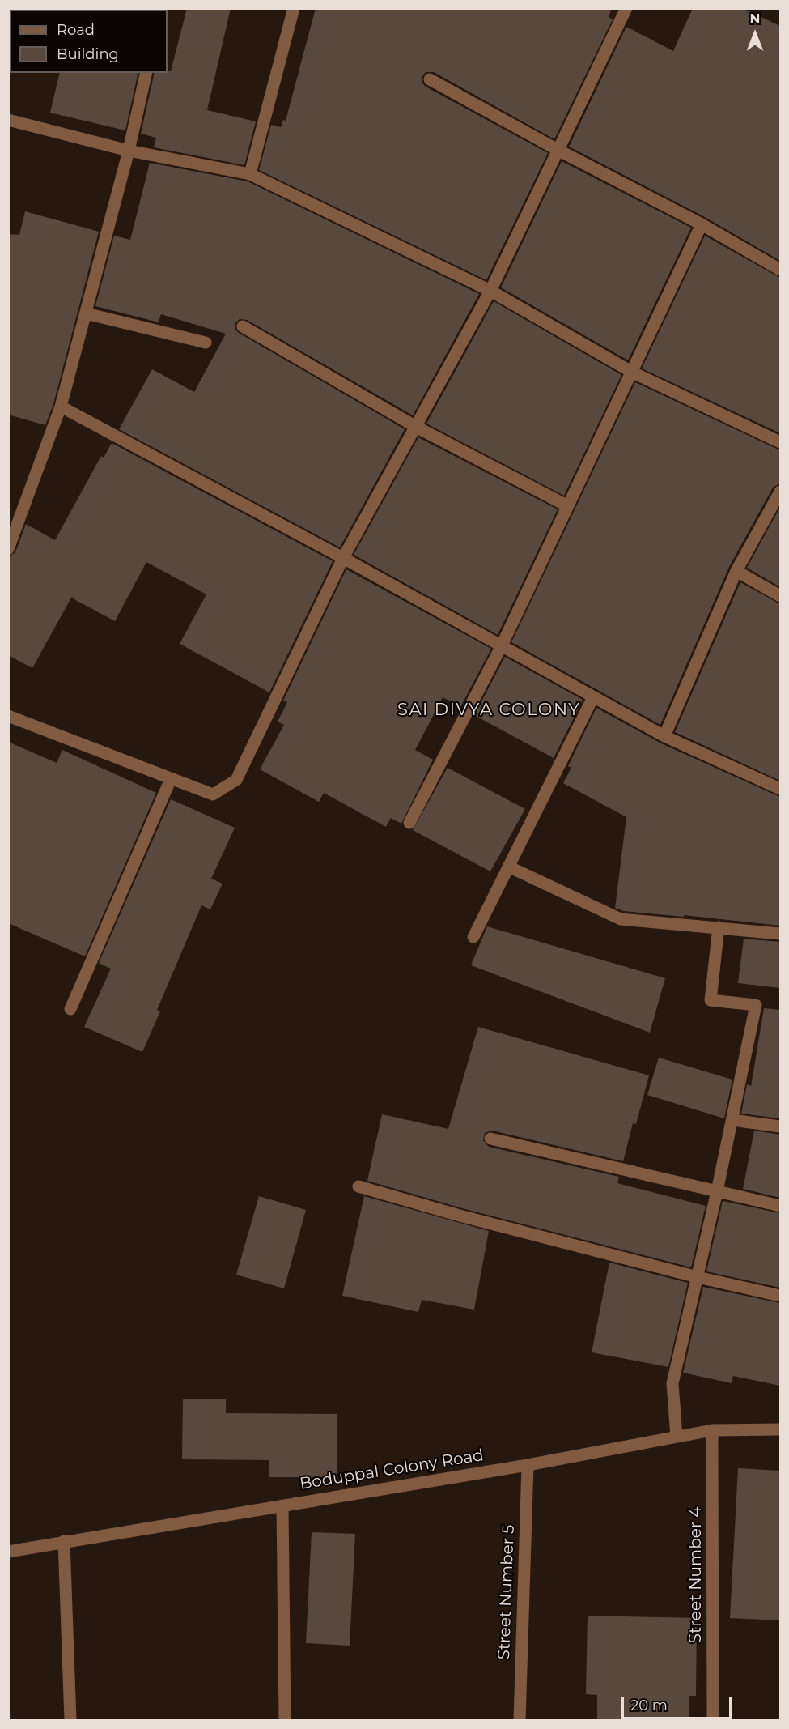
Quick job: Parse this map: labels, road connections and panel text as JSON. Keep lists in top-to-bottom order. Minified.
{"streets":{"street":["Boduppal Colony Road","Street Number 4","Street Number 5"]},"crossings":[["Boduppal Colony Road","Street Number 4"],["Boduppal Colony Road","Street Number 5"]],"districts":["SAI DIVYA COLONY"],"legend":["Road","Building"],"scale_bar":"20 m","north":"top"}
